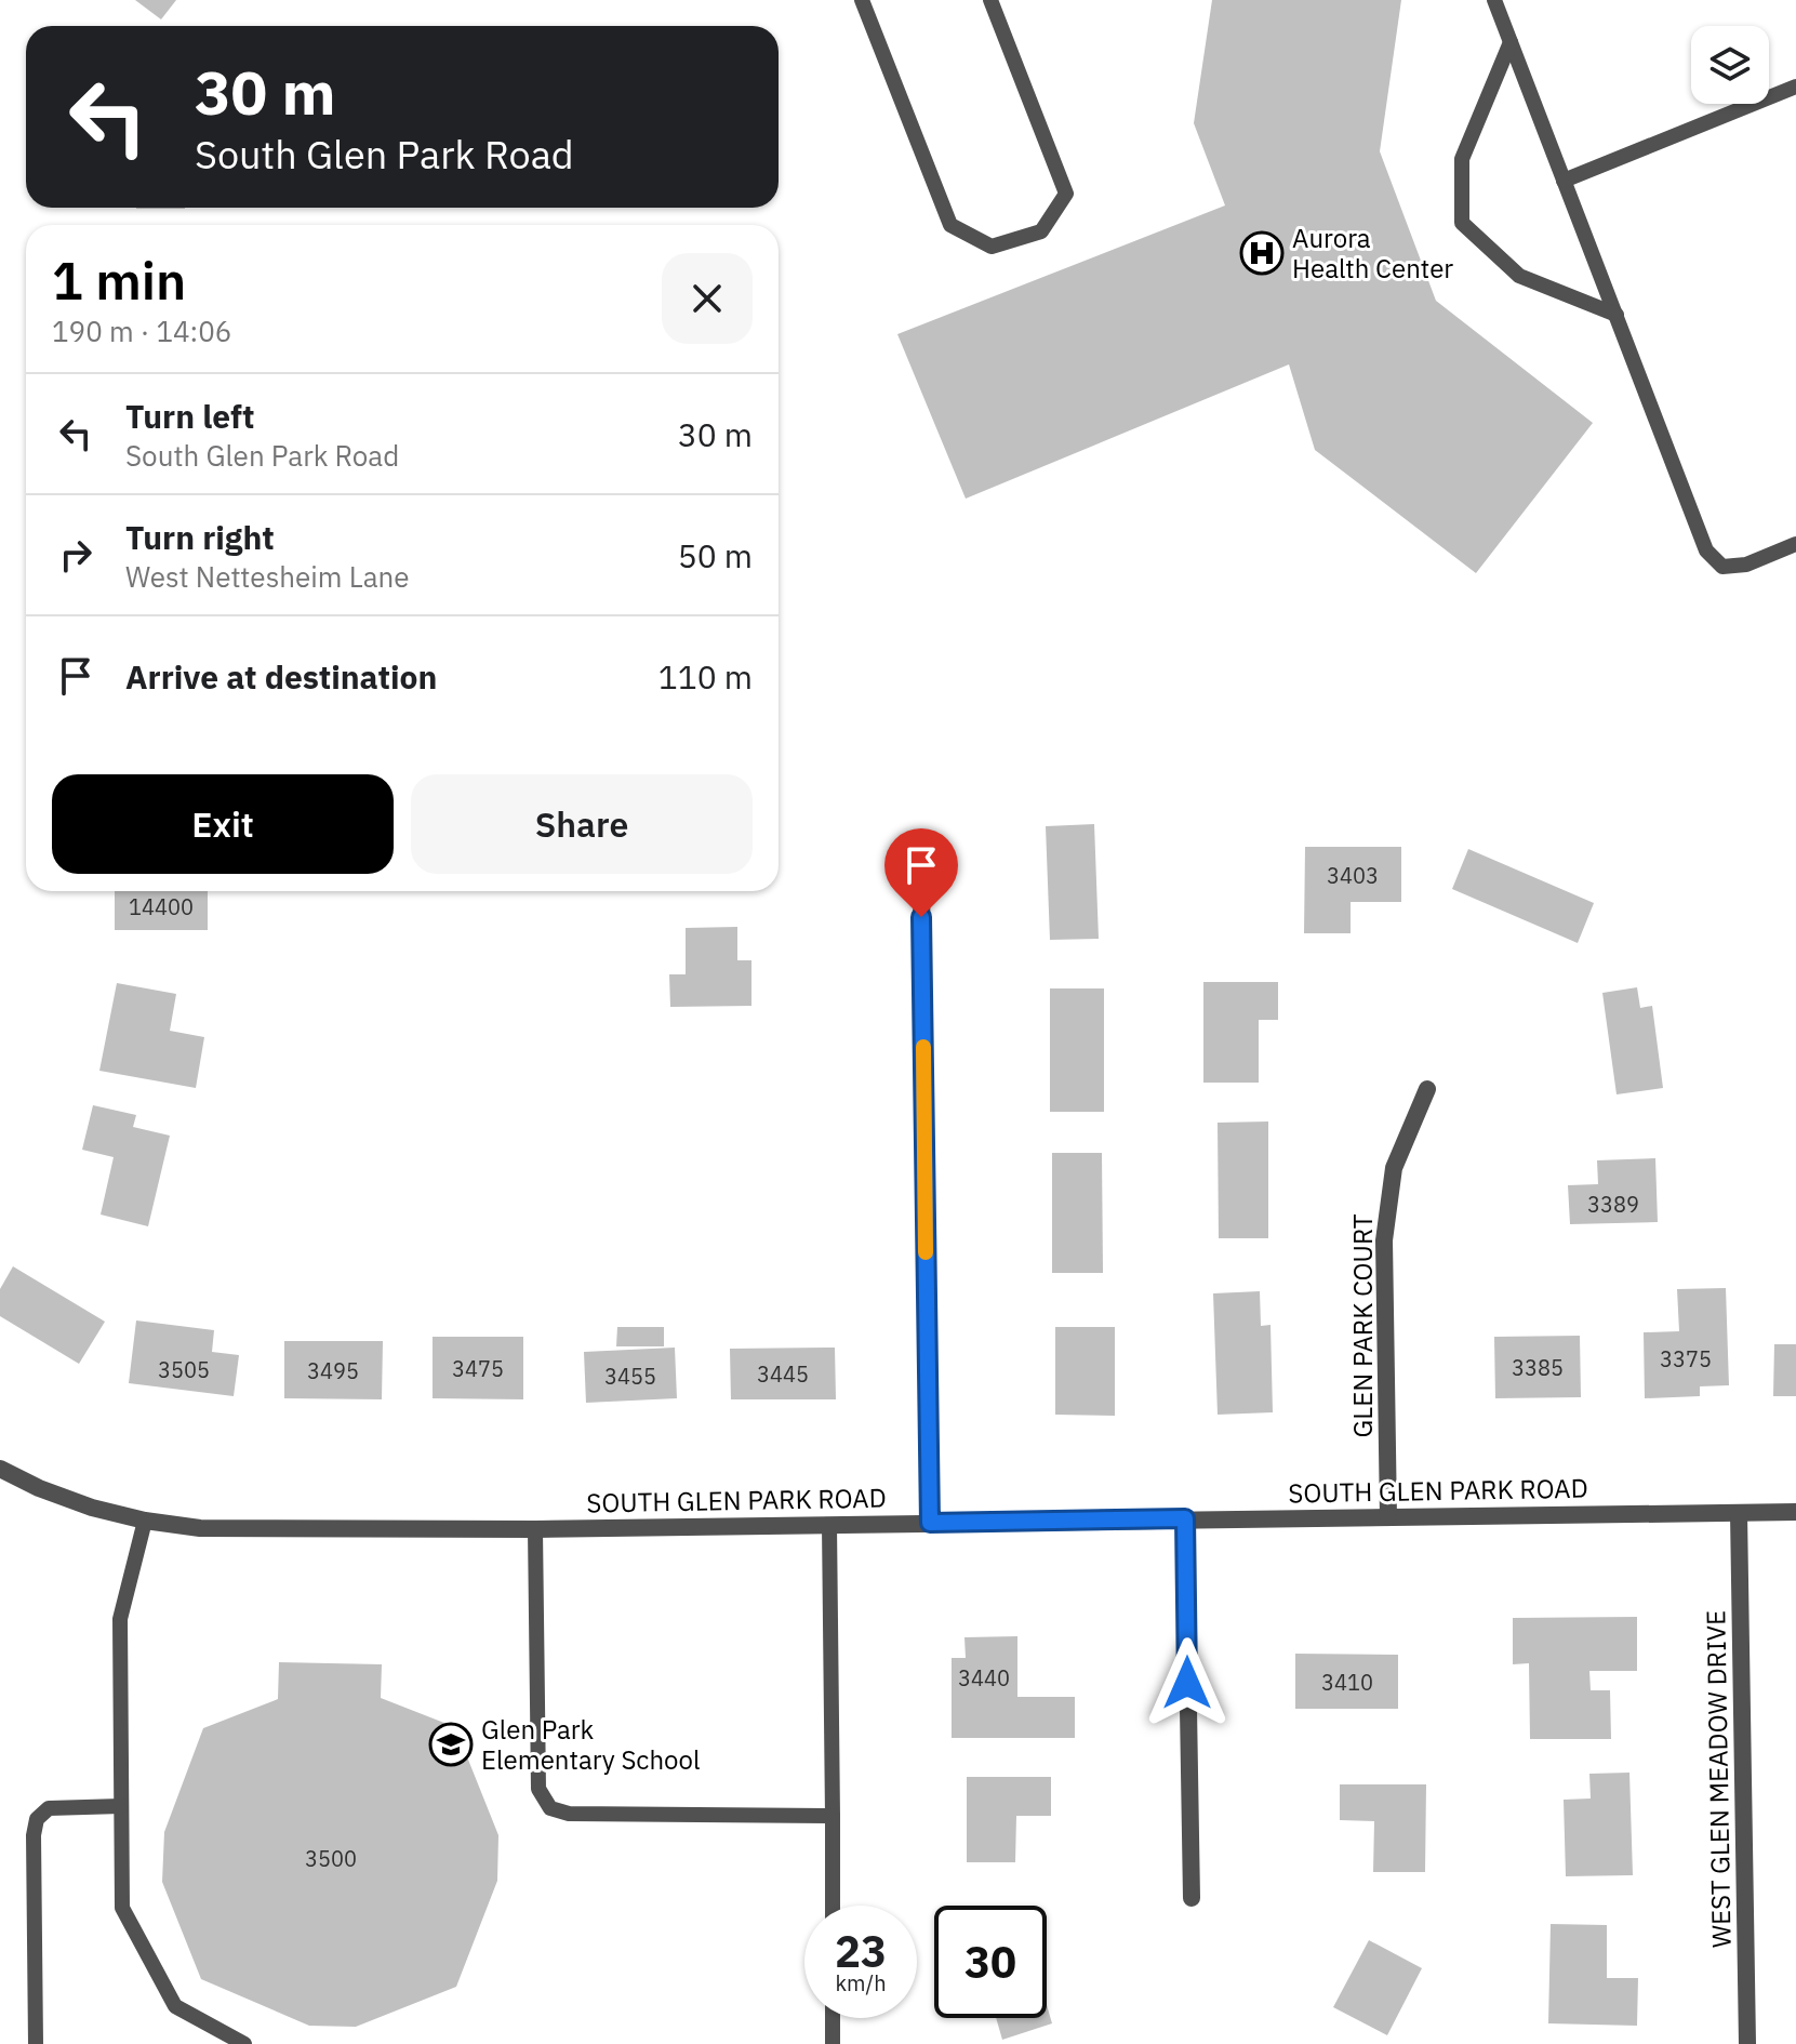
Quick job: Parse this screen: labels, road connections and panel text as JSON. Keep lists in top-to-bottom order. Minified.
{"streets":{"street":["GLEN PARK COURT","SOUTH GLEN PARK ROAD","WEST GLEN MEADOW DRIVE"]},"crossings":[["GLEN PARK COURT","SOUTH GLEN PARK ROAD"],["SOUTH GLEN PARK ROAD","WEST GLEN MEADOW DRIVE"]],"places":{"hospital":["Aurora Health Center"],"school or university":["Glen Park Elementary School"]},"house_numbers":["3403","14400","3389","3375","3385","3475","3505","3495","3445","3455","3440","3410","3500"],"page":{"turn":["30 m","South Glen Park Road"],"heading":["1 min","190 m · 14:06"],"list":[{"name":"Turn left","note":"South Glen Park Road","value":"30 m"},{"name":"Turn right","note":"West Nettesheim Lane","value":"50 m"},{"name":"Arrive at destination","value":"110 m"}],"buttons":["Exit","Share"],"speed":"23 km/h","limit":"30"}}
